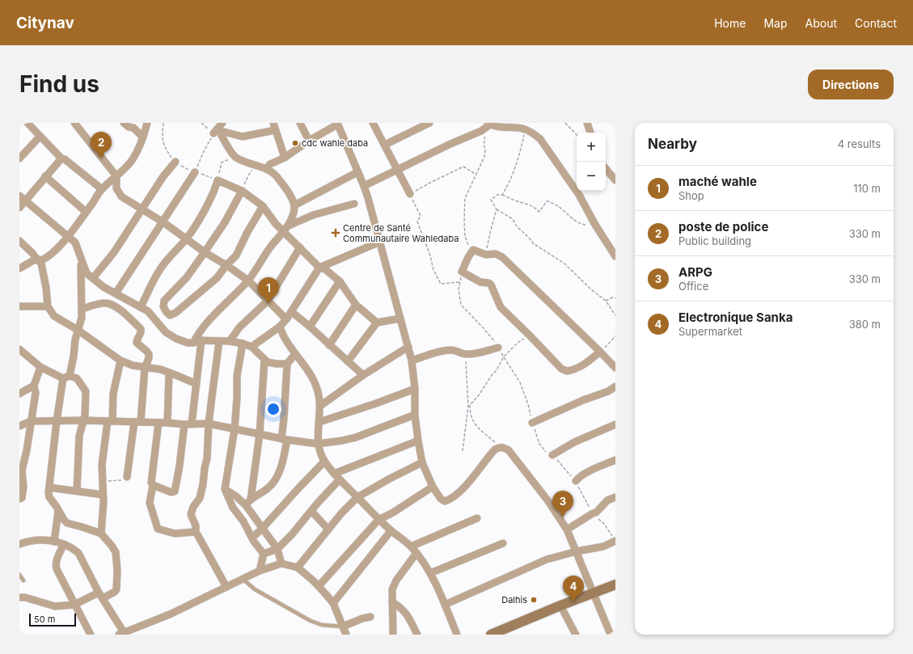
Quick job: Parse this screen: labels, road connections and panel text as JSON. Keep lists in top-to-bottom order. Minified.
{"places":{"other":["cdc wahle daba","Dalhis"],"health":["Centre de Santé Communautaire Wahledaba"]},"scale_bar":"50 m","page":{"header":"Citynav","nav":["Home","Map","About","Contact"],"buttons":"Directions","title":"Find us","heading":["Nearby","4 results"],"pins":["2","1","3","4"],"map_buttons":["+","−"],"list":[{"mark":"1","name":"maché wahle","note":"Shop","value":"110 m"},{"mark":"2","name":"poste de police","note":"Public building","value":"330 m"},{"mark":"3","name":"ARPG","note":"Office","value":"330 m"},{"mark":"4","name":"Electronique Sanka","note":"Supermarket","value":"380 m"}],"scale":"50 m"}}
